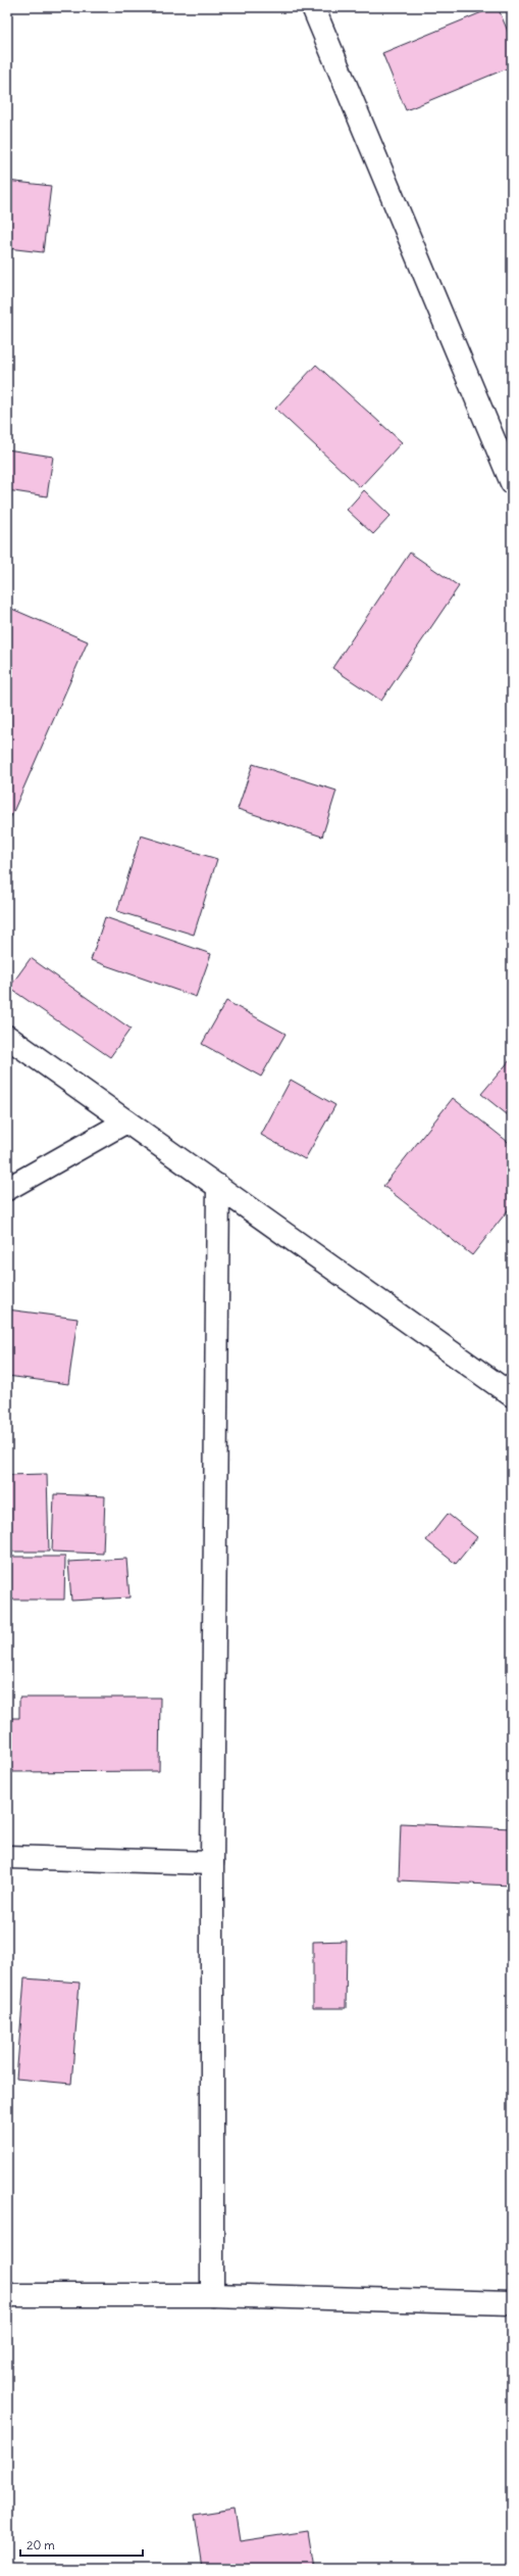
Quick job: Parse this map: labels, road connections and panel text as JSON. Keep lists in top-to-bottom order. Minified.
{"scale_bar":"20 m"}
